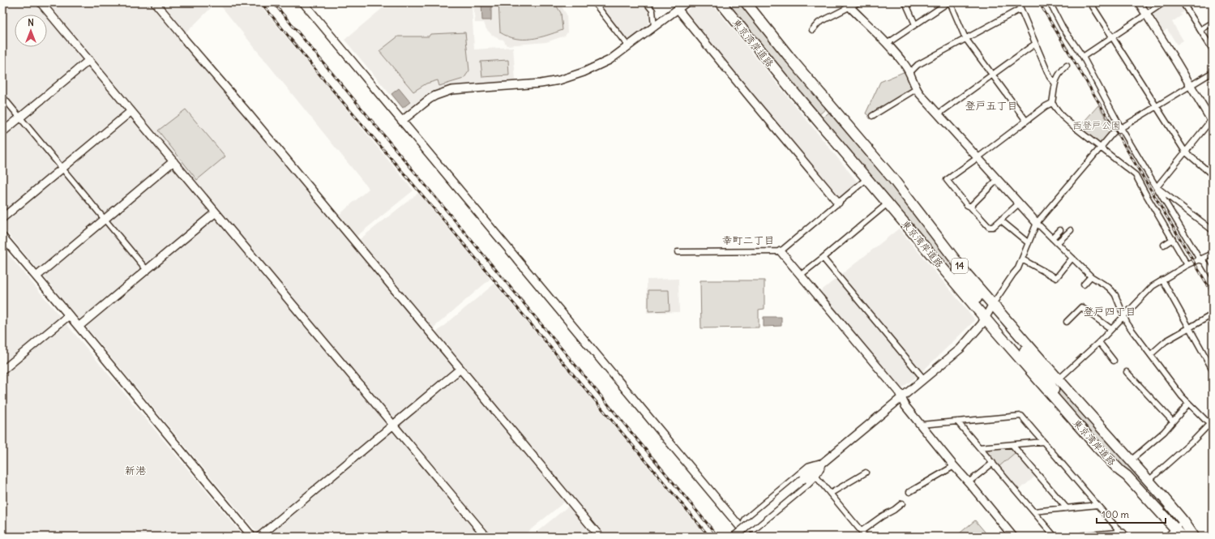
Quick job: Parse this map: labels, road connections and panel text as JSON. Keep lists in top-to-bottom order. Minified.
{"streets":{"highway":["東京湾岸道路","14"]},"crossings":[["東京湾岸道路","14"]],"districts":["登戸五丁目","幸町二丁目","登戸四丁目","新港"],"parks":["西登戸公園"],"scale_bar":"100 m","north":"top"}
